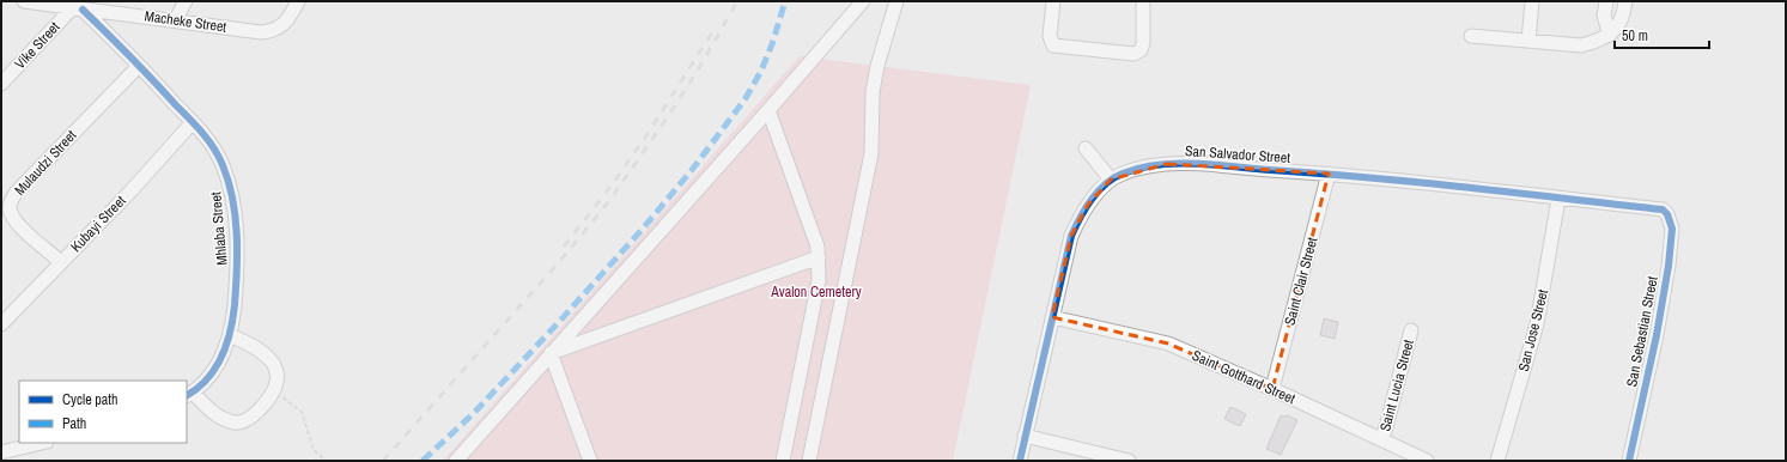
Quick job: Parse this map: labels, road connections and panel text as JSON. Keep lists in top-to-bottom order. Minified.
{"streets":{"street":["Macheke Street","Vike Street","San Salvador Street","Mulaudzi Street","Kubayi Street","Mhlaba Street","Saint Clair Street","San Jose Street","San Sebastian Street","Saint Gotthard Street","Saint Lucia Street"]},"crossings":[["Macheke Street","Vike Street"],["Macheke Street","Mhlaba Street"],["Vike Street","Mhlaba Street"],["San Salvador Street","Saint Clair Street"],["San Salvador Street","San Jose Street"],["San Salvador Street","San Sebastian Street"],["San Salvador Street","Saint Gotthard Street"],["Mulaudzi Street","Kubayi Street"],["Mulaudzi Street","Mhlaba Street"],["Kubayi Street","Mhlaba Street"],["Saint Clair Street","Saint Gotthard Street"],["Saint Gotthard Street","Saint Lucia Street"]],"parks":["Avalon Cemetery"],"legend":["Cycle path","Path"],"scale_bar":"50 m"}
